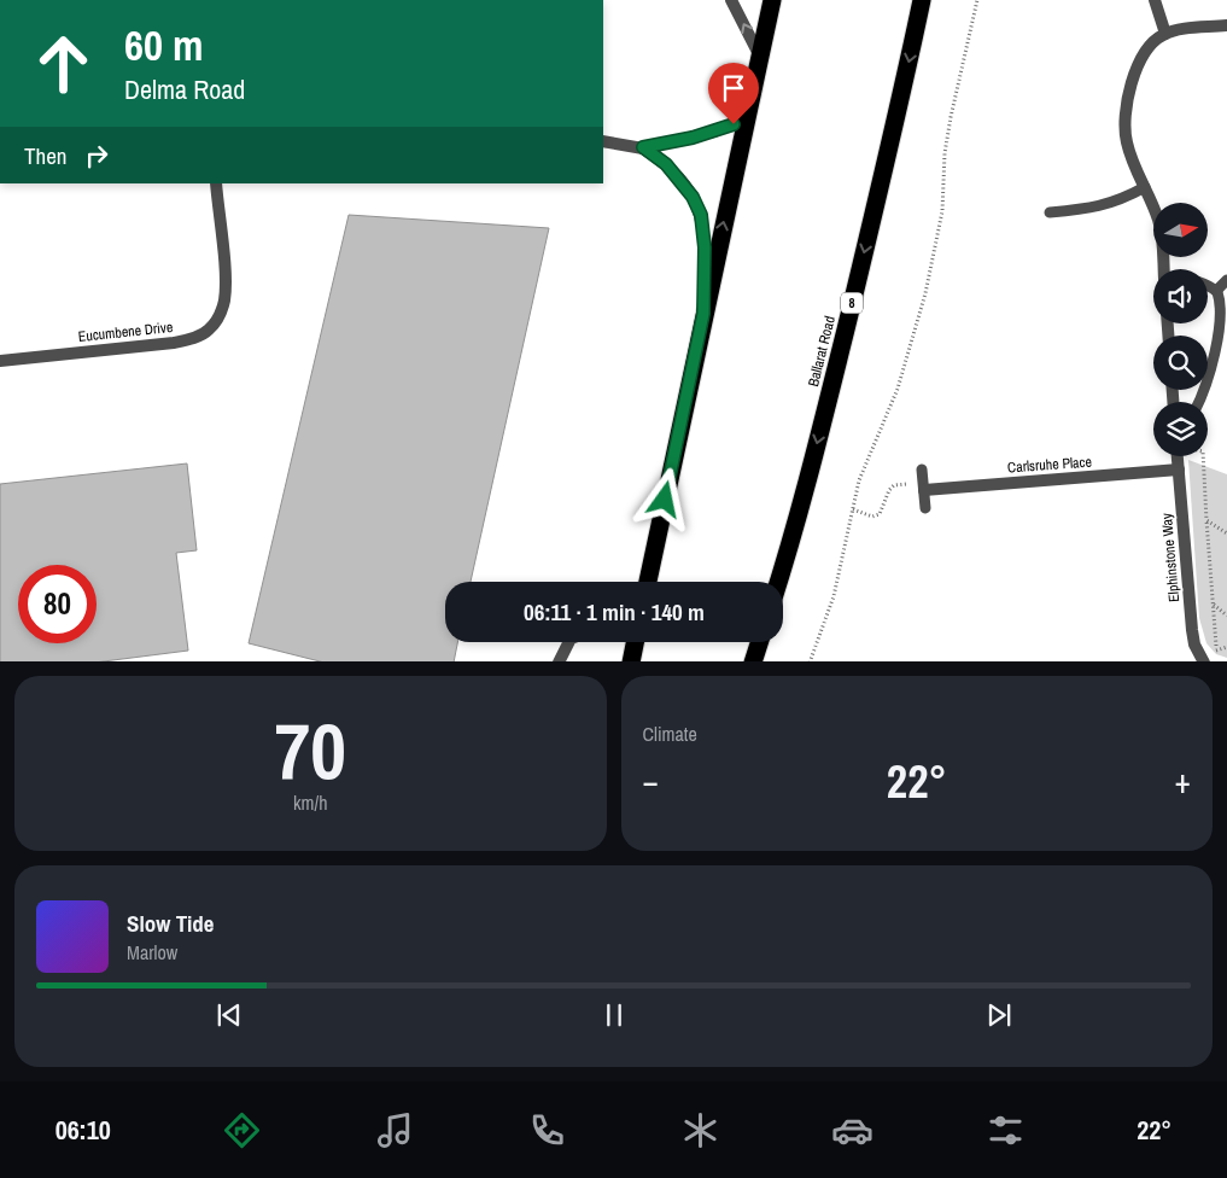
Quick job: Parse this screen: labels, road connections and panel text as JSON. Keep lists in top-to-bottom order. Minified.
{"streets":{"highway":["8","Ballarat Road"],"street":["Eucumbene Drive","Carlsruhe Place","Elphinstone Way"]},"crossings":[["Carlsruhe Place","Elphinstone Way"]],"north":"right","page":{"turn":["60 m","Delma Road"],"then":"Then","limit":"80","trip":"06:11 · 1 min · 140 m","tile":[["70","km/h"],"Climate"],"heat":["−","22°","+"],"song":["Slow Tide","Marlow"],"tabs":["06:10","22°"]}}
